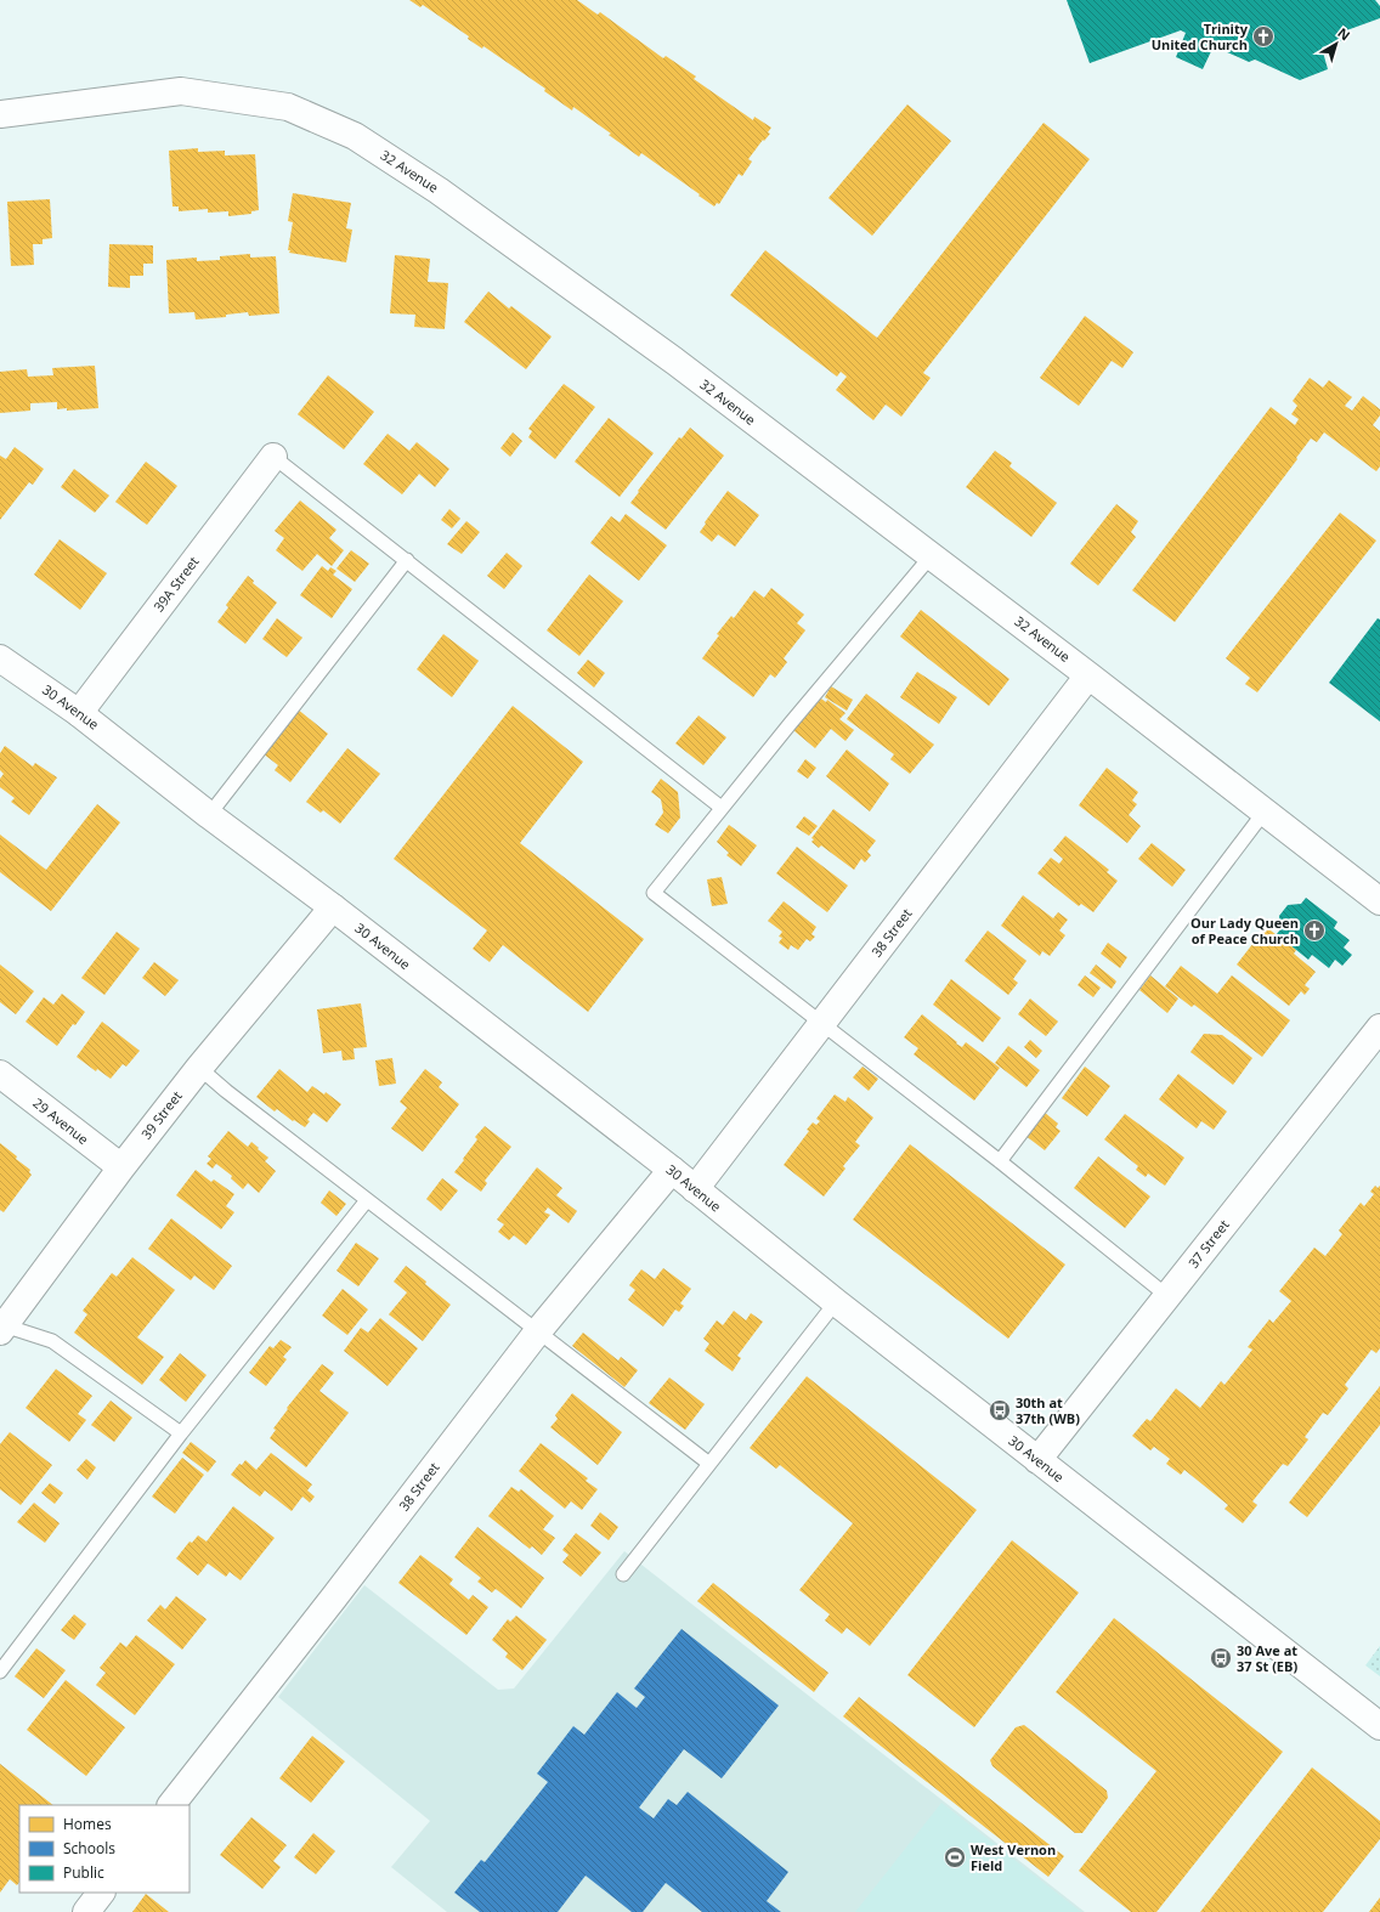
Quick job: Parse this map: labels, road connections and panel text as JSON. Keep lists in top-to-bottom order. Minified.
{"streets":{"street":["32 Avenue","39A Street","30 Avenue","38 Street","39 Street","29 Avenue","37 Street"]},"crossings":[["32 Avenue","38 Street"],["39A Street","30 Avenue"],["30 Avenue","38 Street"],["30 Avenue","39 Street"],["30 Avenue","37 Street"],["39 Street","29 Avenue"]],"places":{"church":["Trinity United Church","Our Lady Queen of Peace Church"],"bus stop":["30th at 37th (WB)","30 Ave at 37 St (EB)"],"sports":["West Vernon Field"]},"legend":["Homes","Schools","Public"],"north":"top right"}
